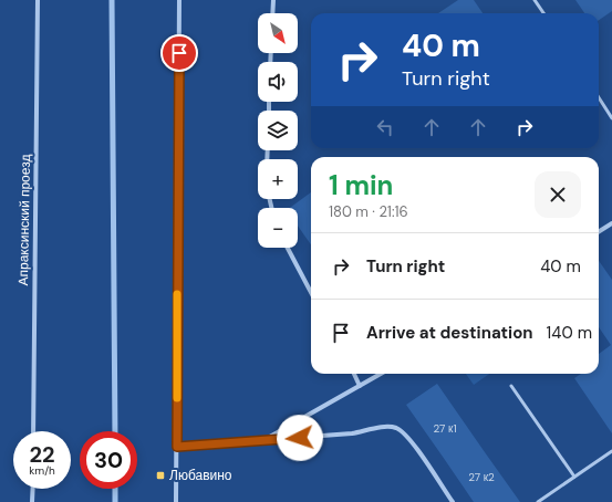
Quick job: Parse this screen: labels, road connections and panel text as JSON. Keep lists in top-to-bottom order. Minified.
{"streets":{"street":["Апраксинский проезд"]},"places":{"transit":["Любавино"]},"house_numbers":["27 к1","27 к2"],"north":"bottom right","page":{"map_buttons":["+","−"],"turn":["40 m","Turn right"],"heading":["1 min","180 m · 21:16"],"list":[{"name":"Turn right","value":"40 m"},{"name":"Arrive at destination","value":"140 m"}],"speed":"22 km/h","limit":"30"}}
